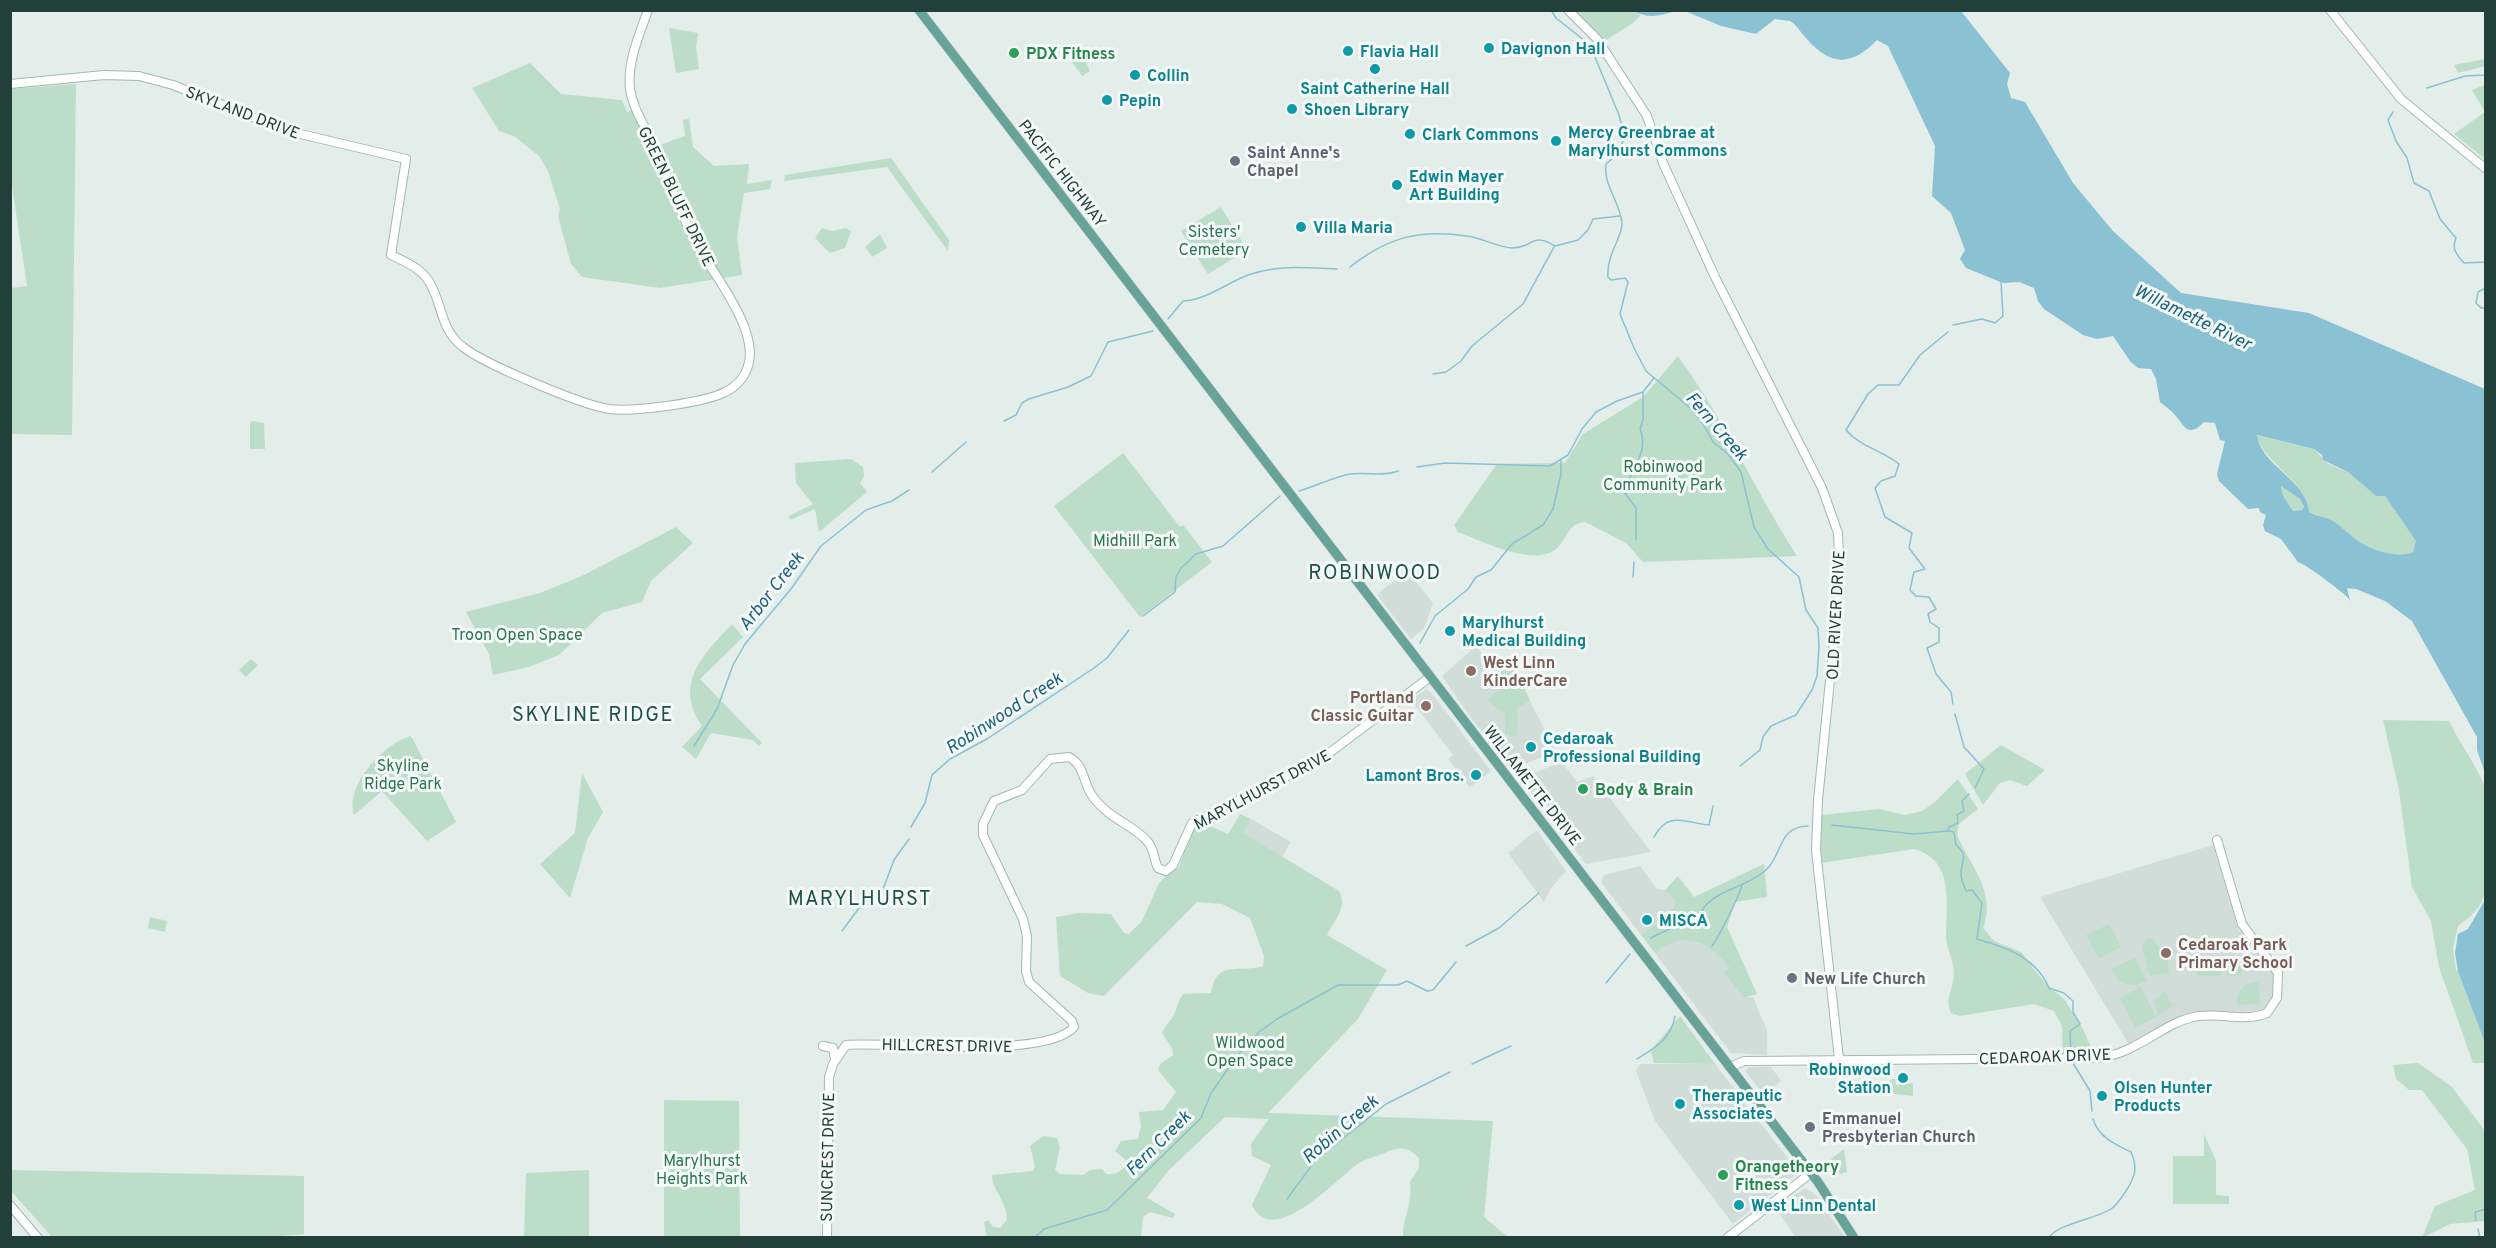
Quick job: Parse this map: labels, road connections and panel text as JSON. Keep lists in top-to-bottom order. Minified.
{"streets":{"main road":["PACIFIC HIGHWAY","WILLAMETTE DRIVE"],"street":["SKYLAND DRIVE","GREEN BLUFF DRIVE","OLD RIVER DRIVE","MARYLHURST DRIVE","HILLCREST DRIVE","CEDAROAK DRIVE","SUNCREST DRIVE"]},"crossings":[["SKYLAND DRIVE","GREEN BLUFF DRIVE"],["PACIFIC HIGHWAY","WILLAMETTE DRIVE"],["OLD RIVER DRIVE","CEDAROAK DRIVE"],["WILLAMETTE DRIVE","MARYLHURST DRIVE"],["WILLAMETTE DRIVE","CEDAROAK DRIVE"],["MARYLHURST DRIVE","HILLCREST DRIVE"],["HILLCREST DRIVE","SUNCREST DRIVE"]],"districts":["ROBINWOOD","SKYLINE RIDGE","MARYLHURST"],"water":["Willamette River","Fern Creek","Arbor Creek","Robinwood Creek","Robin Creek"],"parks":["Sisters' Cemetery","Robinwood Community Park","Midhill Park","Troon Open Space","Skyline Ridge Park","Wildwood Open Space","Marylhurst Heights Park"],"places":["Davignon Hall","Flavia Hall","PDX Fitness","Saint Catherine Hall","Collin","Pepin","Shoen Library","Clark Commons","Mercy Greenbrae at Marylhurst Commons","Saint Anne's Chapel","Edwin Mayer Art Building","Villa Maria","Marylhurst Medical Building","West Linn KinderCare","Portland Classic Guitar","Cedaroak Professional Building","Lamont Bros.","Body & Brain","MISCA","Cedaroak Park Primary School","New Life Church","Robinwood Station","Olsen Hunter Products","Therapeutic Associates","Emmanuel Presbyterian Church","Orangetheory Fitness","West Linn Dental"]}
